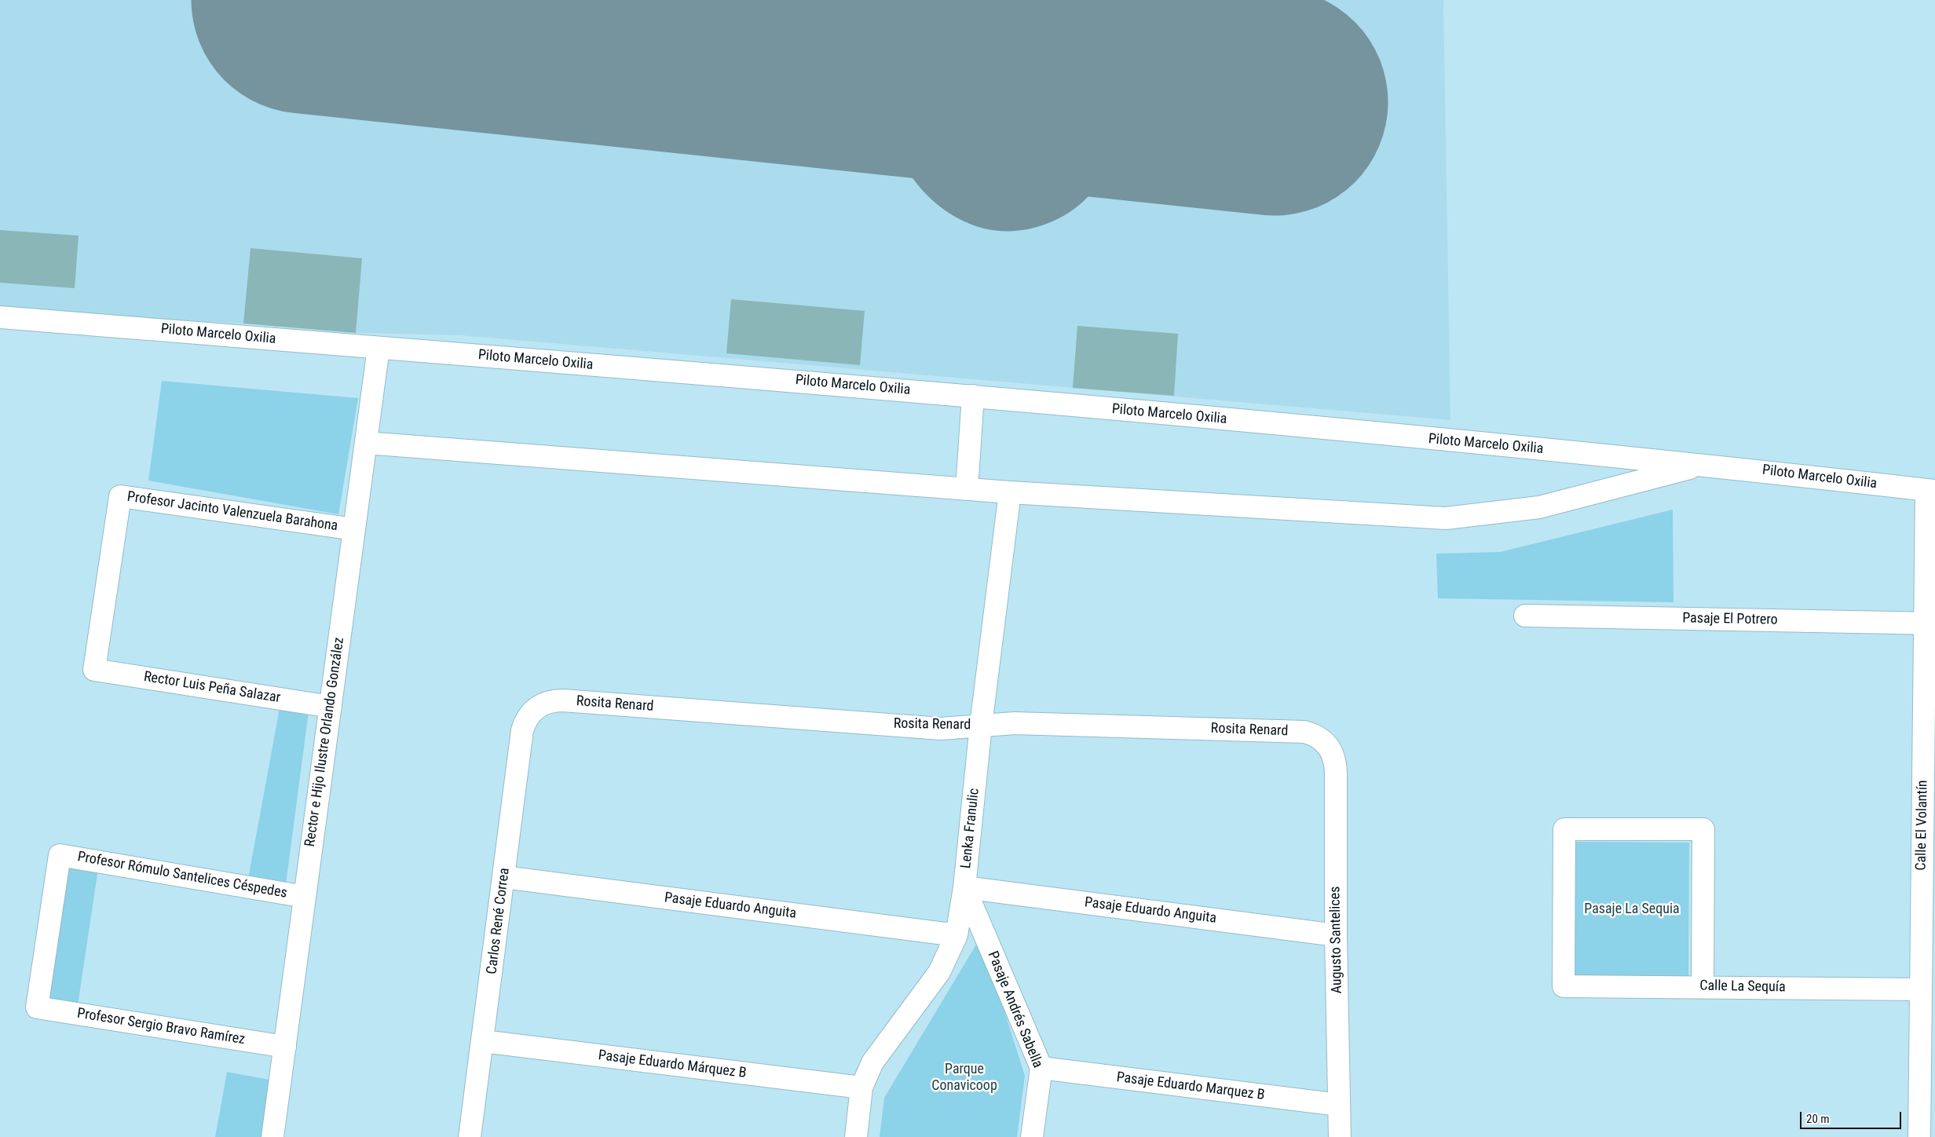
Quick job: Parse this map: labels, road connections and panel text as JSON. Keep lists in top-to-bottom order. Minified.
{"streets":{"street":["Piloto Marcelo Oxilia","Profesor Jacinto Valenzuela Barahona","Pasaje El Potrero","Rector Luis Peña Salazar","Rosita Renard","Rector e Hijo Ilustre Orlando González","Calle El Volantín","Lenka Franulic","Profesor Rómulo Santelices Céspedes","Pasaje Eduardo Anguita","Carlos René Correa","Augusto Santelices","Calle La Sequía","Pasaje Andrés Sabella","Profesor Sergio Bravo Ramírez","Pasaje Eduardo Márquez B","Pasaje Eduardo Marquez B"]},"crossings":[["Piloto Marcelo Oxilia","Rector e Hijo Ilustre Orlando González"],["Piloto Marcelo Oxilia","Calle El Volantín"],["Piloto Marcelo Oxilia","Lenka Franulic"],["Profesor Jacinto Valenzuela Barahona","Rector Luis Peña Salazar"],["Profesor Jacinto Valenzuela Barahona","Rector e Hijo Ilustre Orlando González"],["Pasaje El Potrero","Calle El Volantín"],["Rector Luis Peña Salazar","Rector e Hijo Ilustre Orlando González"],["Rosita Renard","Lenka Franulic"],["Rosita Renard","Carlos René Correa"],["Rosita Renard","Augusto Santelices"],["Rector e Hijo Ilustre Orlando González","Profesor Rómulo Santelices Céspedes"],["Rector e Hijo Ilustre Orlando González","Profesor Sergio Bravo Ramírez"],["Calle El Volantín","Calle La Sequía"],["Lenka Franulic","Pasaje Eduardo Anguita"],["Lenka Franulic","Pasaje Andrés Sabella"],["Lenka Franulic","Pasaje Eduardo Márquez B"],["Profesor Rómulo Santelices Céspedes","Profesor Sergio Bravo Ramírez"],["Pasaje Eduardo Anguita","Carlos René Correa"],["Pasaje Eduardo Anguita","Augusto Santelices"],["Pasaje Eduardo Anguita","Pasaje Andrés Sabella"],["Carlos René Correa","Pasaje Eduardo Márquez B"],["Augusto Santelices","Pasaje Eduardo Marquez B"],["Pasaje Andrés Sabella","Pasaje Eduardo Marquez B"]],"parks":["Pasaje La Sequia","Parque Conavicoop"],"scale_bar":"20 m"}
